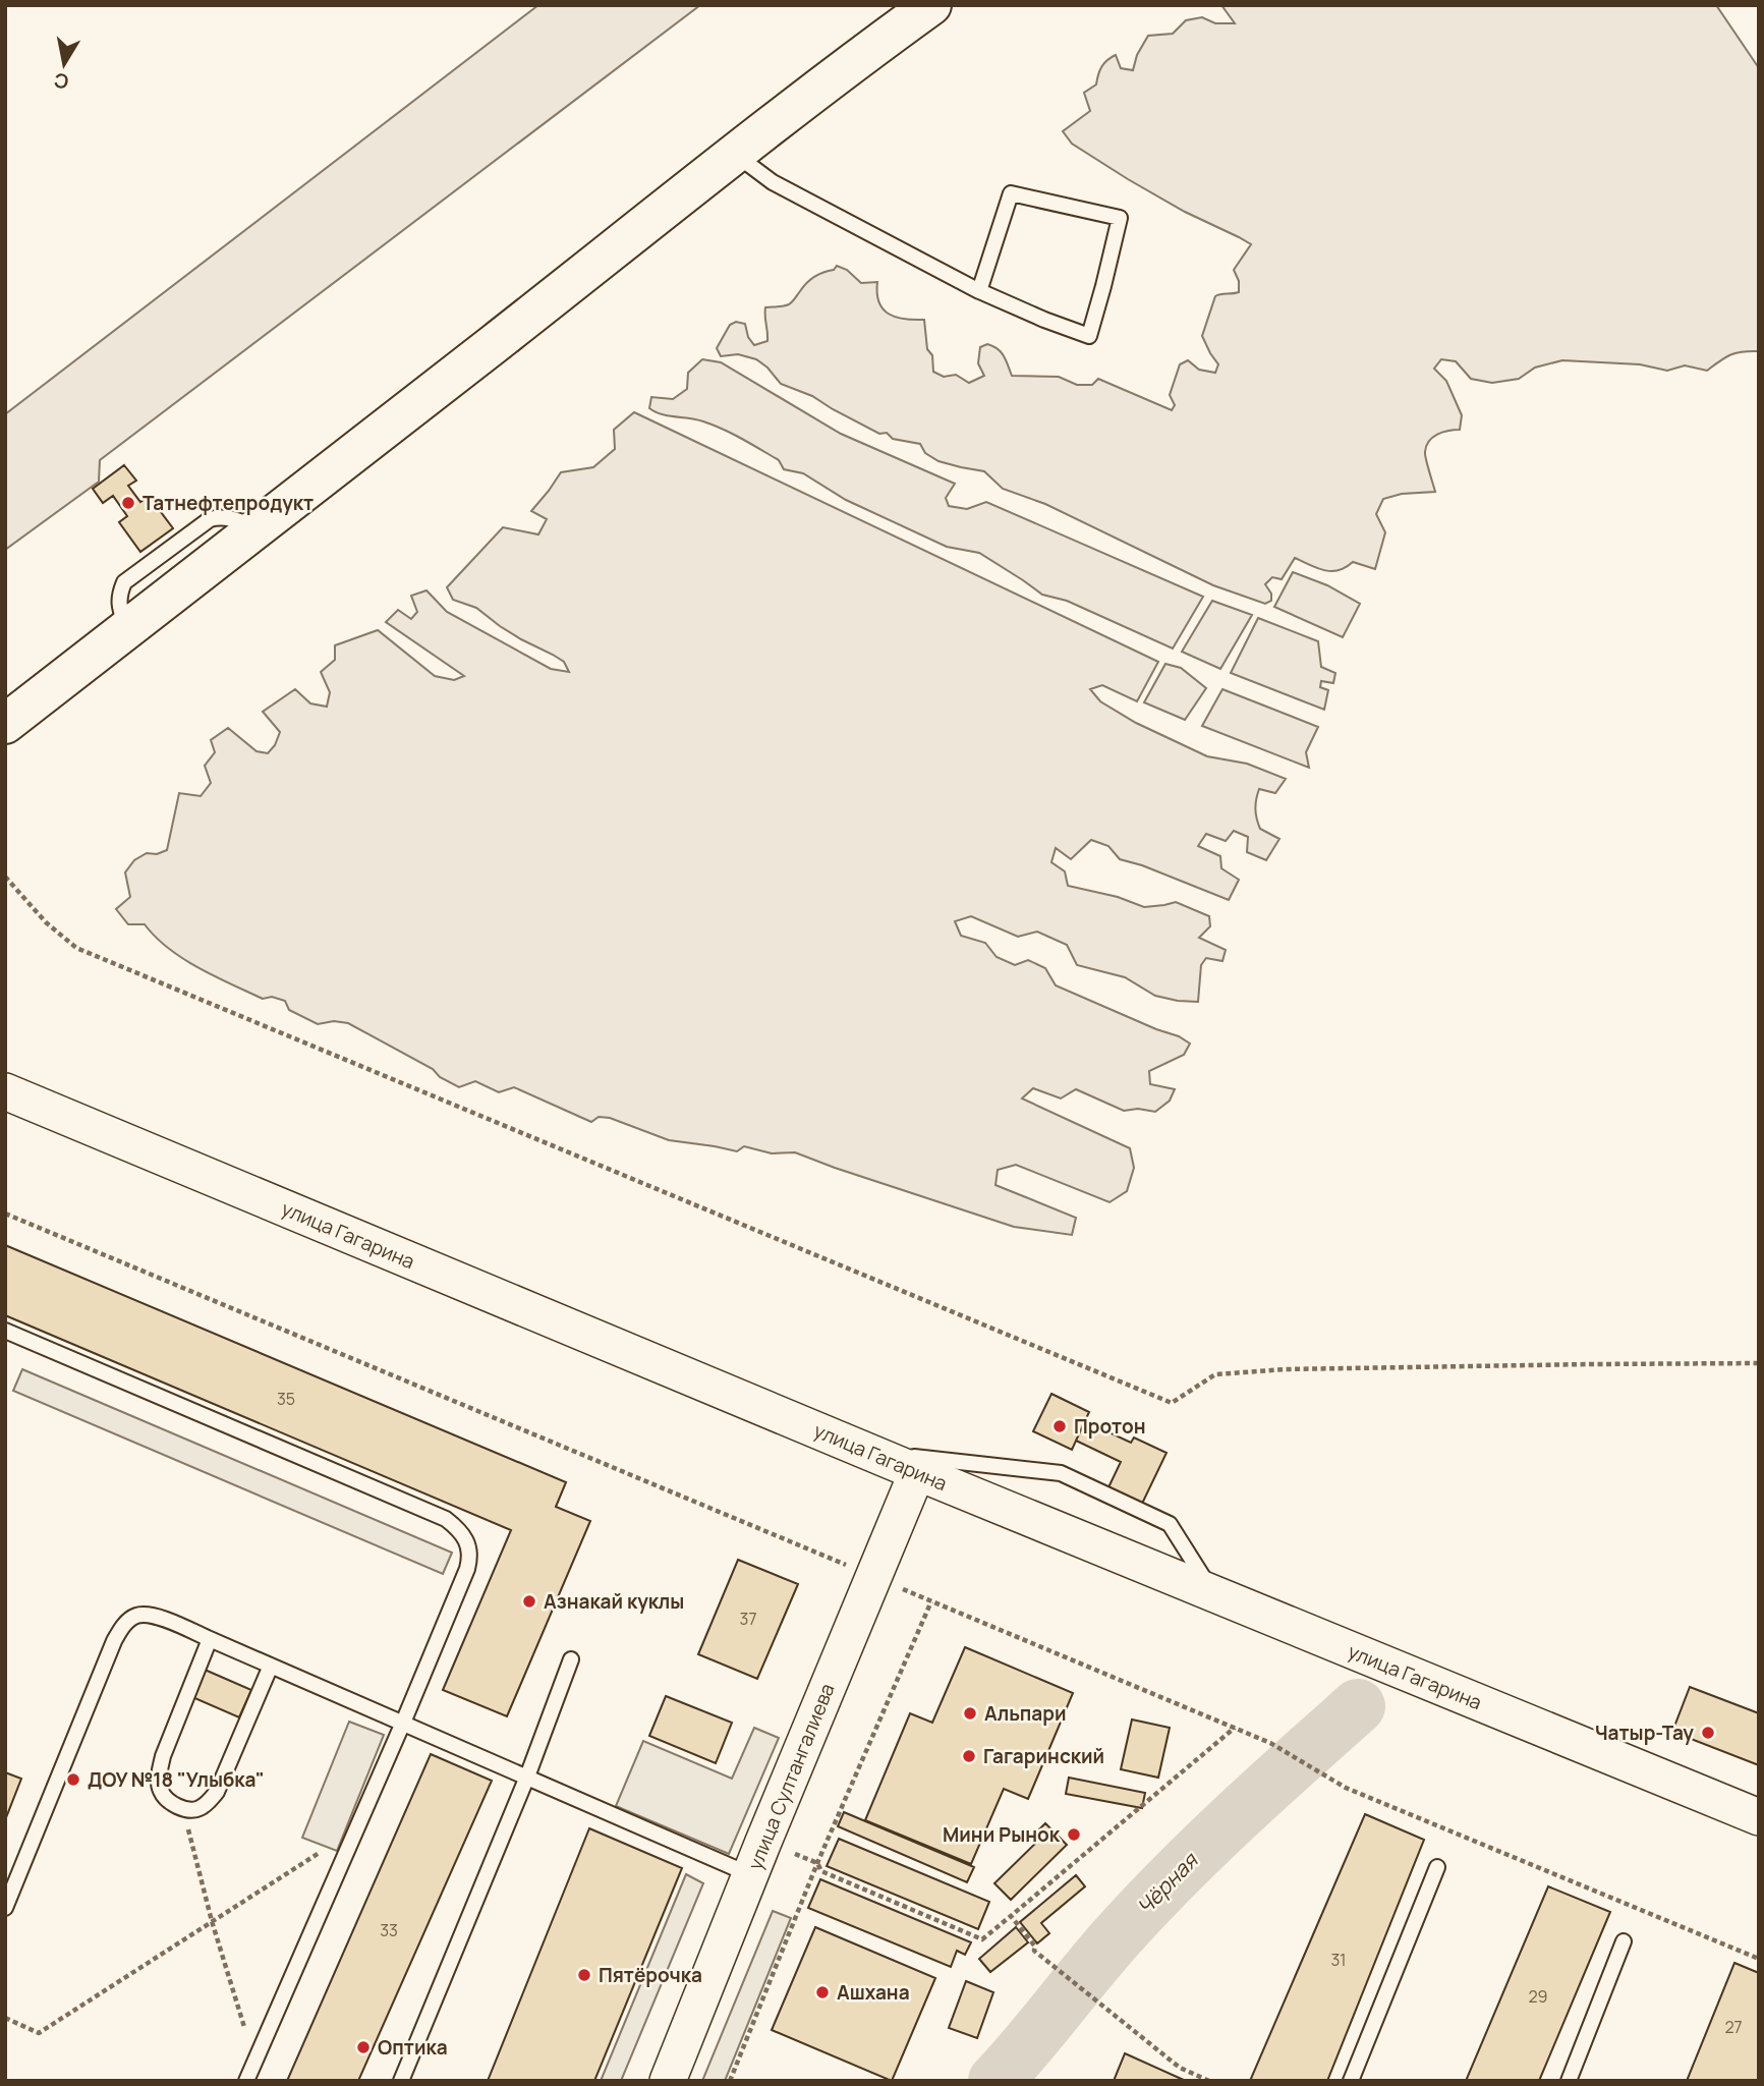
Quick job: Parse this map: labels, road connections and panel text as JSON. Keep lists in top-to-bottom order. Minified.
{"streets":{"street":["улица Гагарина","улица Султангалиева"]},"crossings":[["улица Гагарина","улица Султангалиева"]],"water":["Чёрная"],"places":["Татнефтепродукт","Протон","Азнакай куклы","Альпари","Чатыр-Тау","Гагаринский","ДОУ №18 \"Улыбка\"","Мини Рынок","Пятёрочка","Ашхана","Оптика"],"house_numbers":["35","37","33","31","29","27"],"north":"bottom"}
